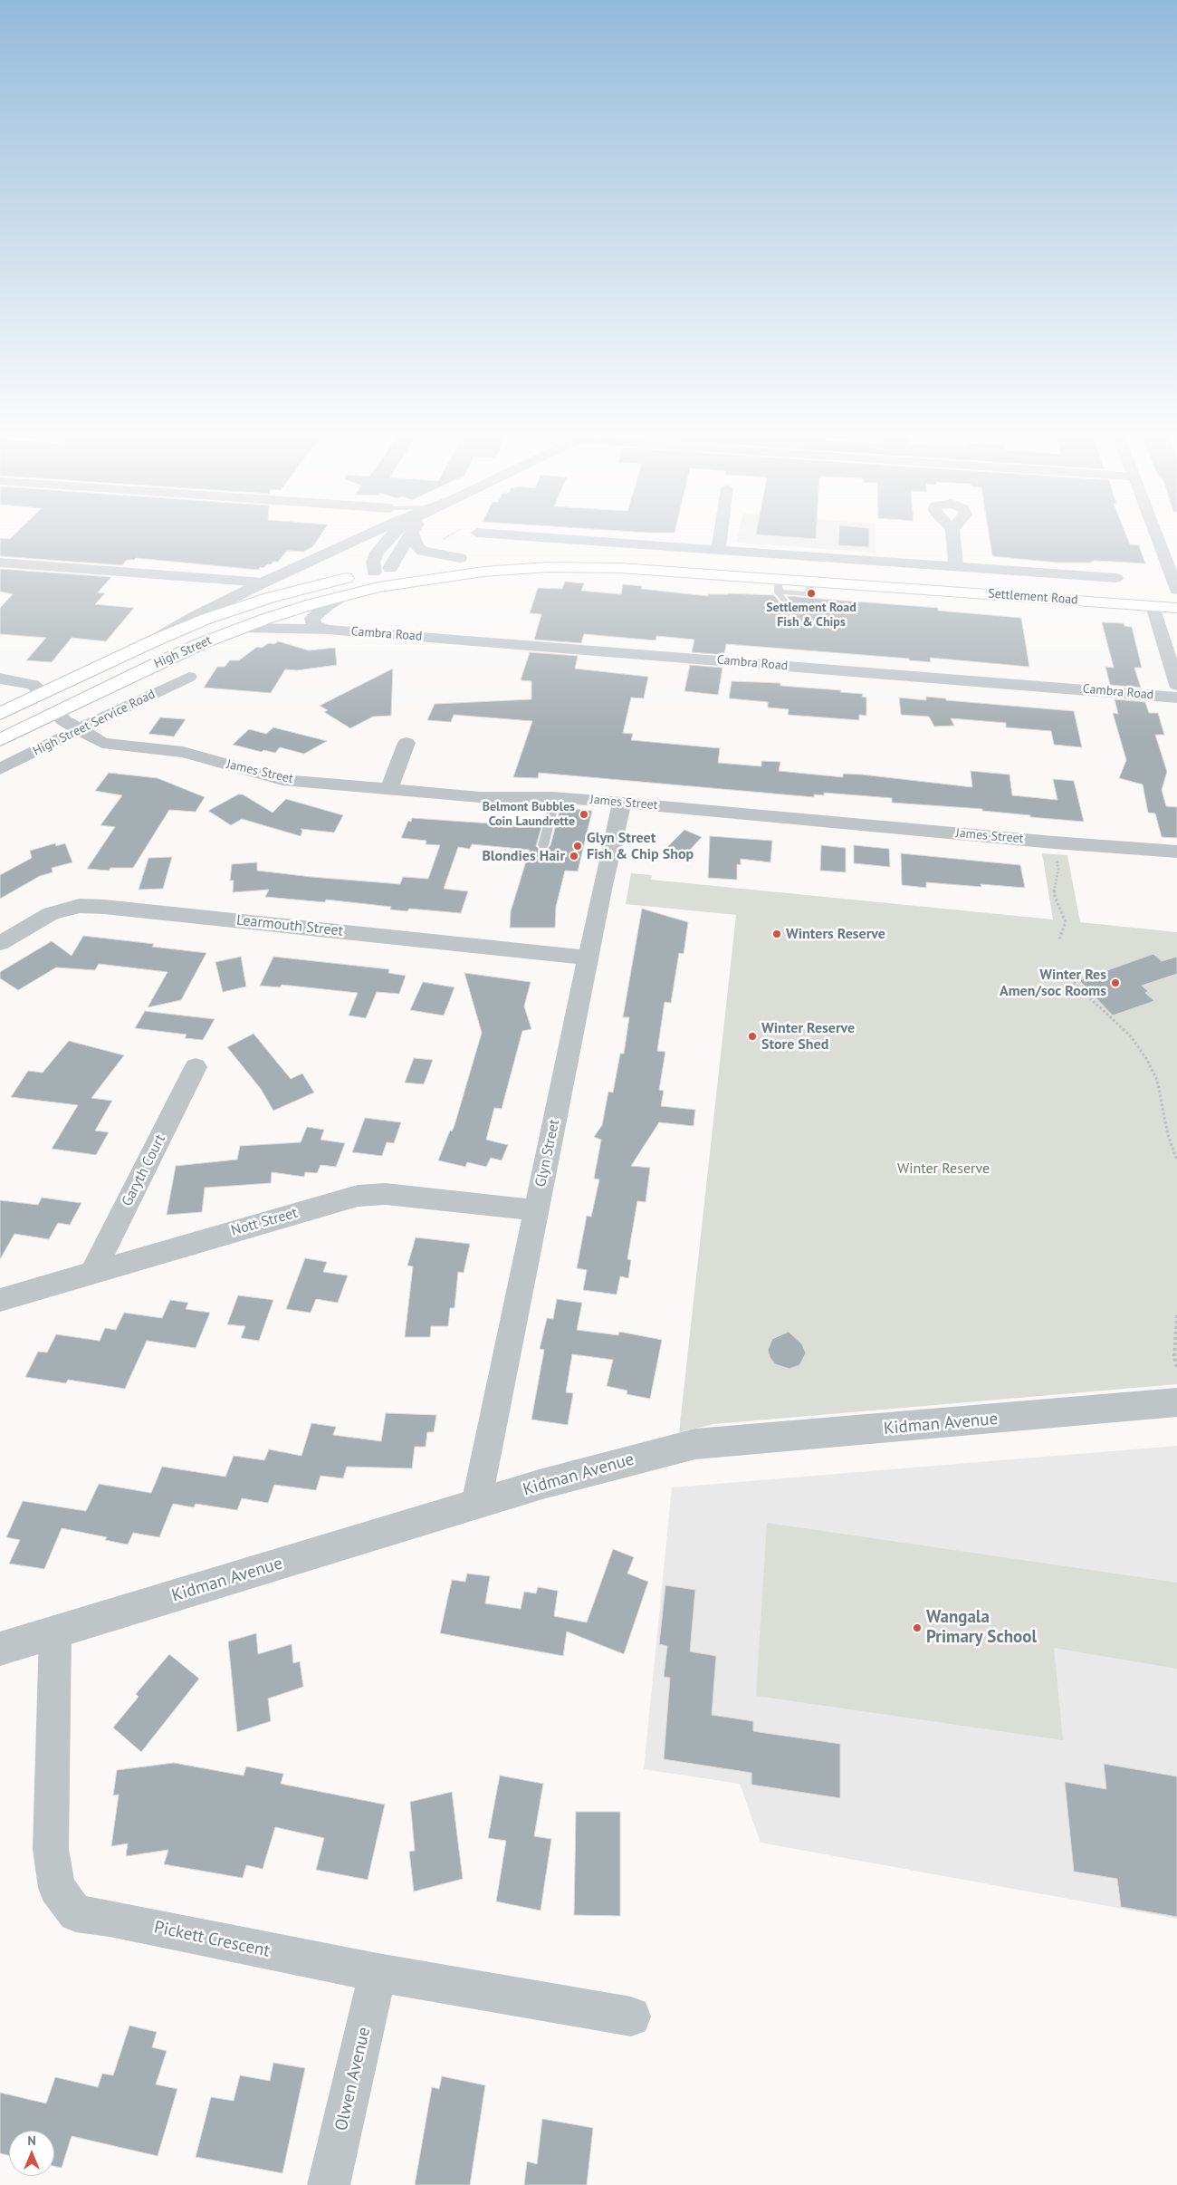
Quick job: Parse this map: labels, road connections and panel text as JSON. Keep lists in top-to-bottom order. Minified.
{"streets":{"highway":["Settlement Road","High Street"],"street":["Cambra Road","High Street Service Road","James Street","Learmouth Street","Glyn Street","Garyth Court","Nott Street","Kidman Avenue","Pickett Crescent","Olwen Avenue"]},"crossings":[["Settlement Road","High Street"],["Cambra Road","High Street"],["High Street","James Street"],["High Street Service Road","James Street"],["James Street","Glyn Street"],["Learmouth Street","Glyn Street"],["Glyn Street","Nott Street"],["Glyn Street","Kidman Avenue"],["Garyth Court","Nott Street"],["Kidman Avenue","Pickett Crescent"],["Pickett Crescent","Olwen Avenue"]],"parks":["Winter Reserve"],"places":["Settlement Road Fish & Chips","Belmont Bubbles Coin Laundrette","Glyn Street Fish & Chip Shop","Blondies Hair","Winters Reserve","Winter Res Amen/soc Rooms","Winter Reserve Store Shed","Wangala Primary School"],"north":"top"}
